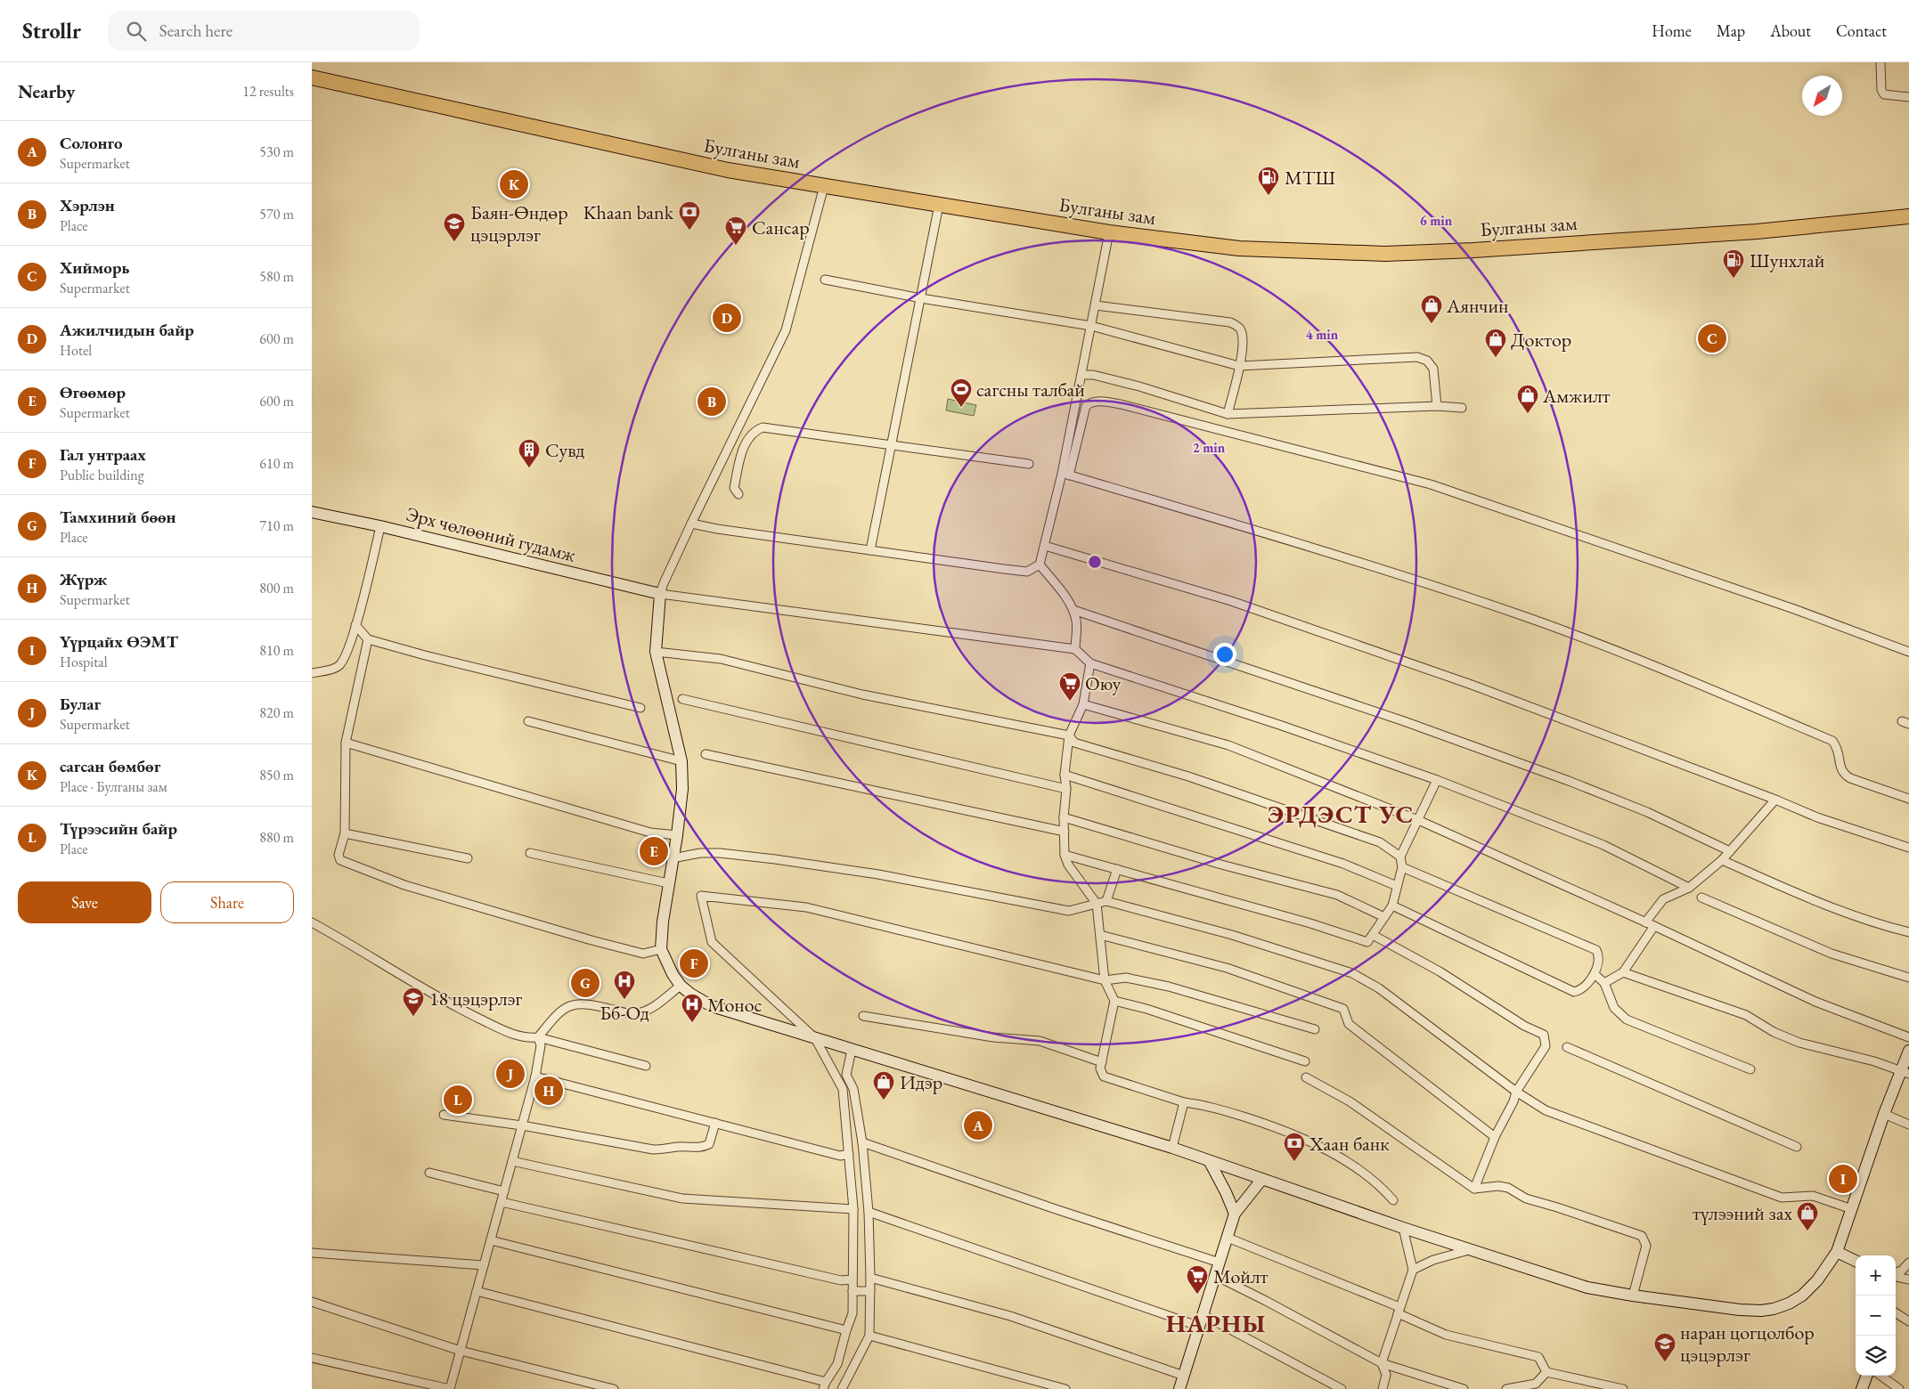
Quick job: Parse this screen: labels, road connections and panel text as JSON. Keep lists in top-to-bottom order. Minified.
{"streets":{"highway":["Булганы зам"],"main road":["Эрх чөлөөний гудамж"]},"districts":["ЭРДЭСТ УС","НАРНЫ"],"places":{"fuel station":["МТШ","Шунхлай"],"bank":["Khaan bank","Хаан банк"],"school or university":["Баян-Өндөр цэцэрлэг","18 цэцэрлэг","наран цогцолбор цэцэрлэг"],"supermarket":["Сансар","Оюу","Мойлт"],"shop":["Аянчин","Доктор","Амжилт","Идэр","түлээний зах"],"sports":["сагсны талбай"],"building":["Сувд"],"hospital":["Бб-Од","Монос"]},"north":"bottom left","page":{"header":"Strollr","search":"Search here","nav":["Home","Map","About","Contact"],"heading":["Nearby","12 results"],"list":[{"mark":"A","name":"Солонго","note":"Supermarket","value":"530 m"},{"mark":"B","name":"Хэрлэн","note":"Place","value":"570 m"},{"mark":"C","name":"Хийморь","note":"Supermarket","value":"580 m"},{"mark":"D","name":"Ажилчидын байр","note":"Hotel","value":"600 m"},{"mark":"E","name":"Өгөөмөр","note":"Supermarket","value":"600 m"},{"mark":"F","name":"Гал унтраах","note":"Public building","value":"610 m"},{"mark":"G","name":"Тамхиний бөөн","note":"Place","value":"710 m"},{"mark":"H","name":"Жүрж","note":"Supermarket","value":"800 m"},{"mark":"I","name":"Үүрцайх ӨЭМТ","note":"Hospital","value":"810 m"},{"mark":"J","name":"Булаг","note":"Supermarket","value":"820 m"},{"mark":"K","name":"сагсан бөмбөг","note":"Place · Булганы зам","value":"850 m"},{"mark":"L","name":"Түрээсийн байр","note":"Place","value":"880 m"}],"pins":["K","D","C","B","E","F","G","J","H","L","A","I"],"buttons":["Save","Share"],"map_buttons":["+","−"]},"rings":["6 min","4 min","2 min"]}
